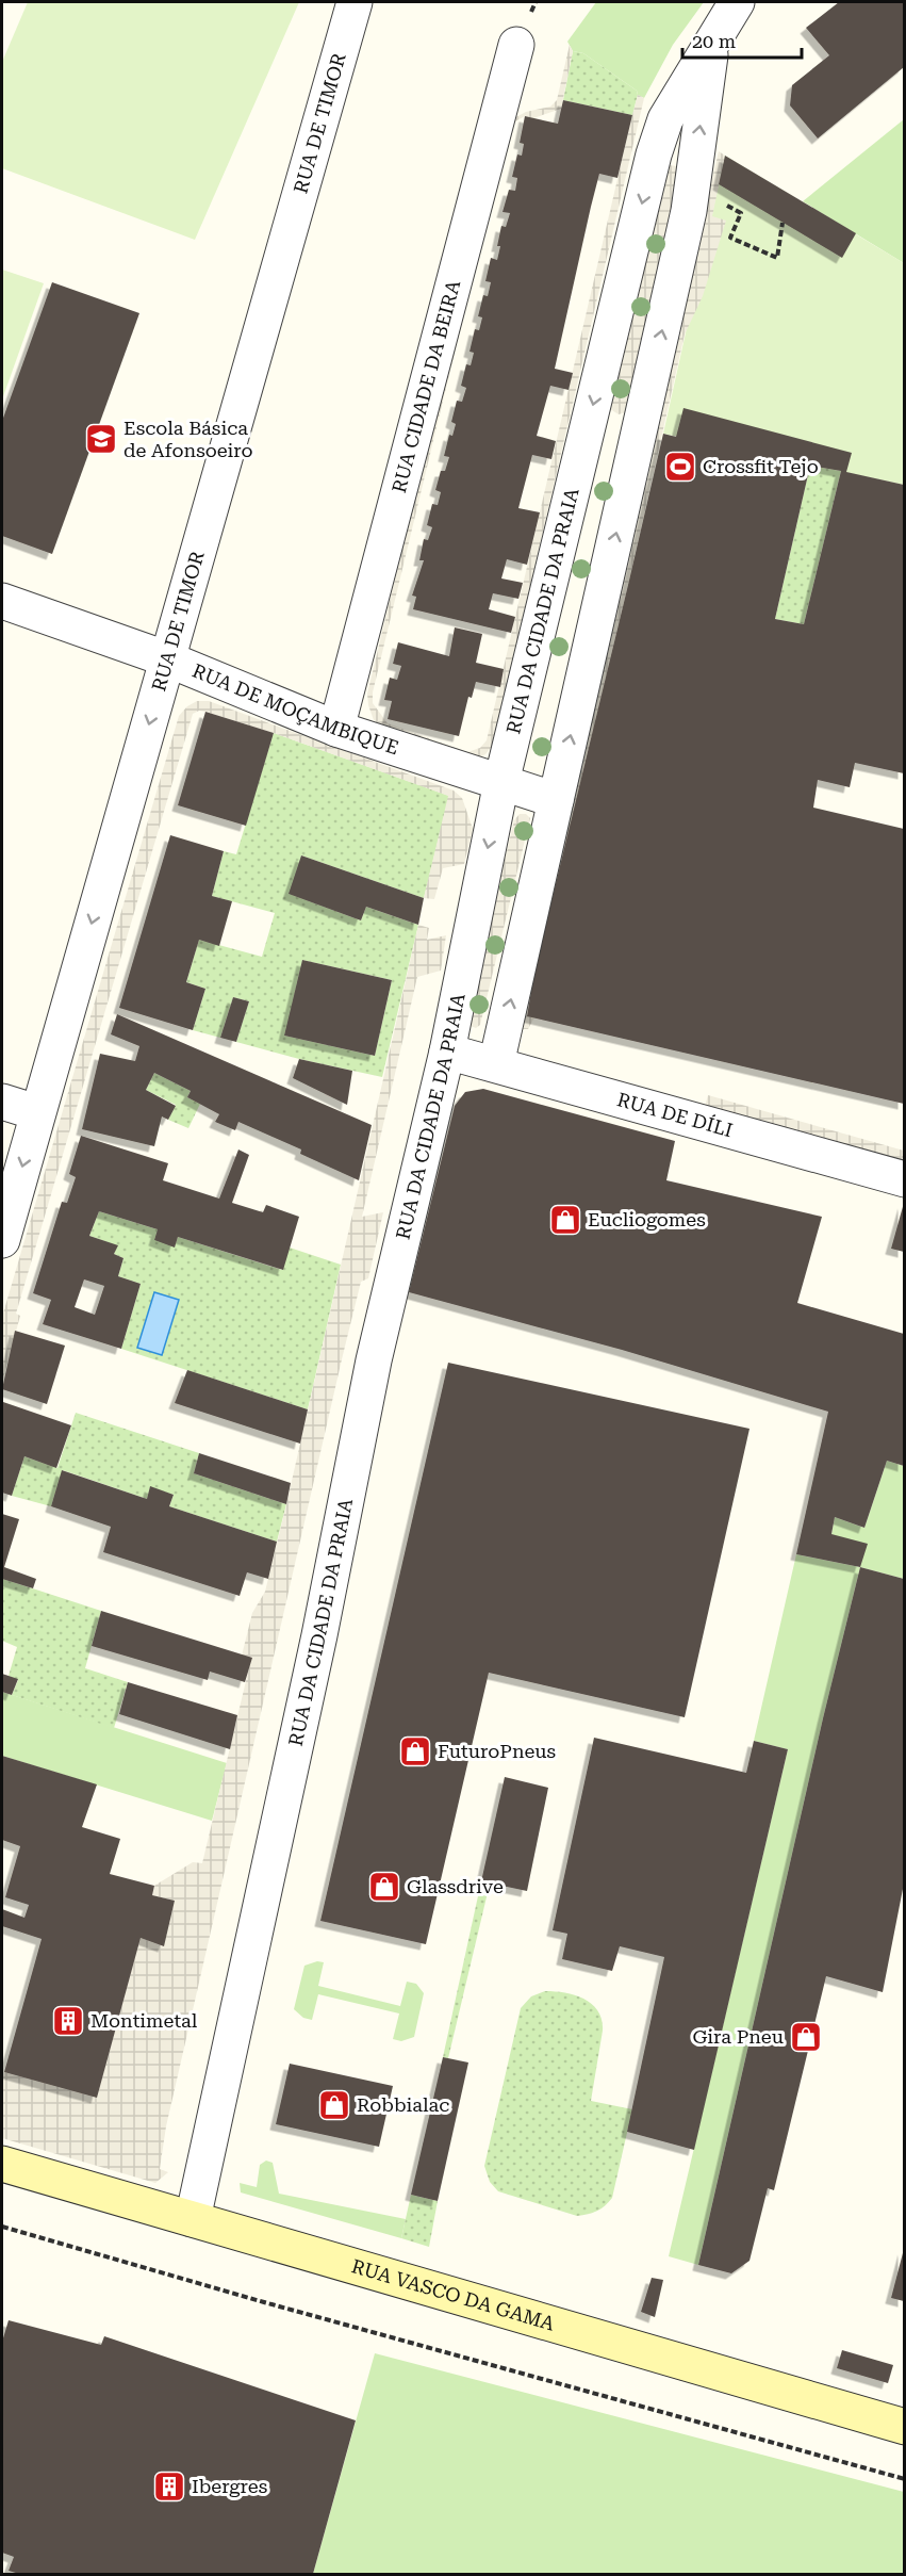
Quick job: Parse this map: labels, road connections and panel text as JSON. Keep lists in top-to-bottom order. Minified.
{"streets":{"main road":["RUA VASCO DA GAMA"],"street":["RUA DE TIMOR","RUA CIDADE DA BEIRA","RUA DA CIDADE DA PRAIA","RUA DE MOÇAMBIQUE","RUA DE DÍLI"]},"crossings":[["RUA DE TIMOR","RUA DE MOÇAMBIQUE"],["RUA CIDADE DA BEIRA","RUA DE MOÇAMBIQUE"],["RUA DA CIDADE DA PRAIA","RUA DE MOÇAMBIQUE"],["RUA DA CIDADE DA PRAIA","RUA DE DÍLI"],["RUA DA CIDADE DA PRAIA","RUA VASCO DA GAMA"]],"one_way":["RUA DE TIMOR"],"places":{"school or university":["Escola Básica de Afonsoeiro"],"sports":["Crossfit Tejo"],"shop":["Eucliogomes","FuturoPneus","Glassdrive","Gira Pneu","Robbialac"],"building":["Montimetal","Ibergres"]},"scale_bar":"20 m"}
